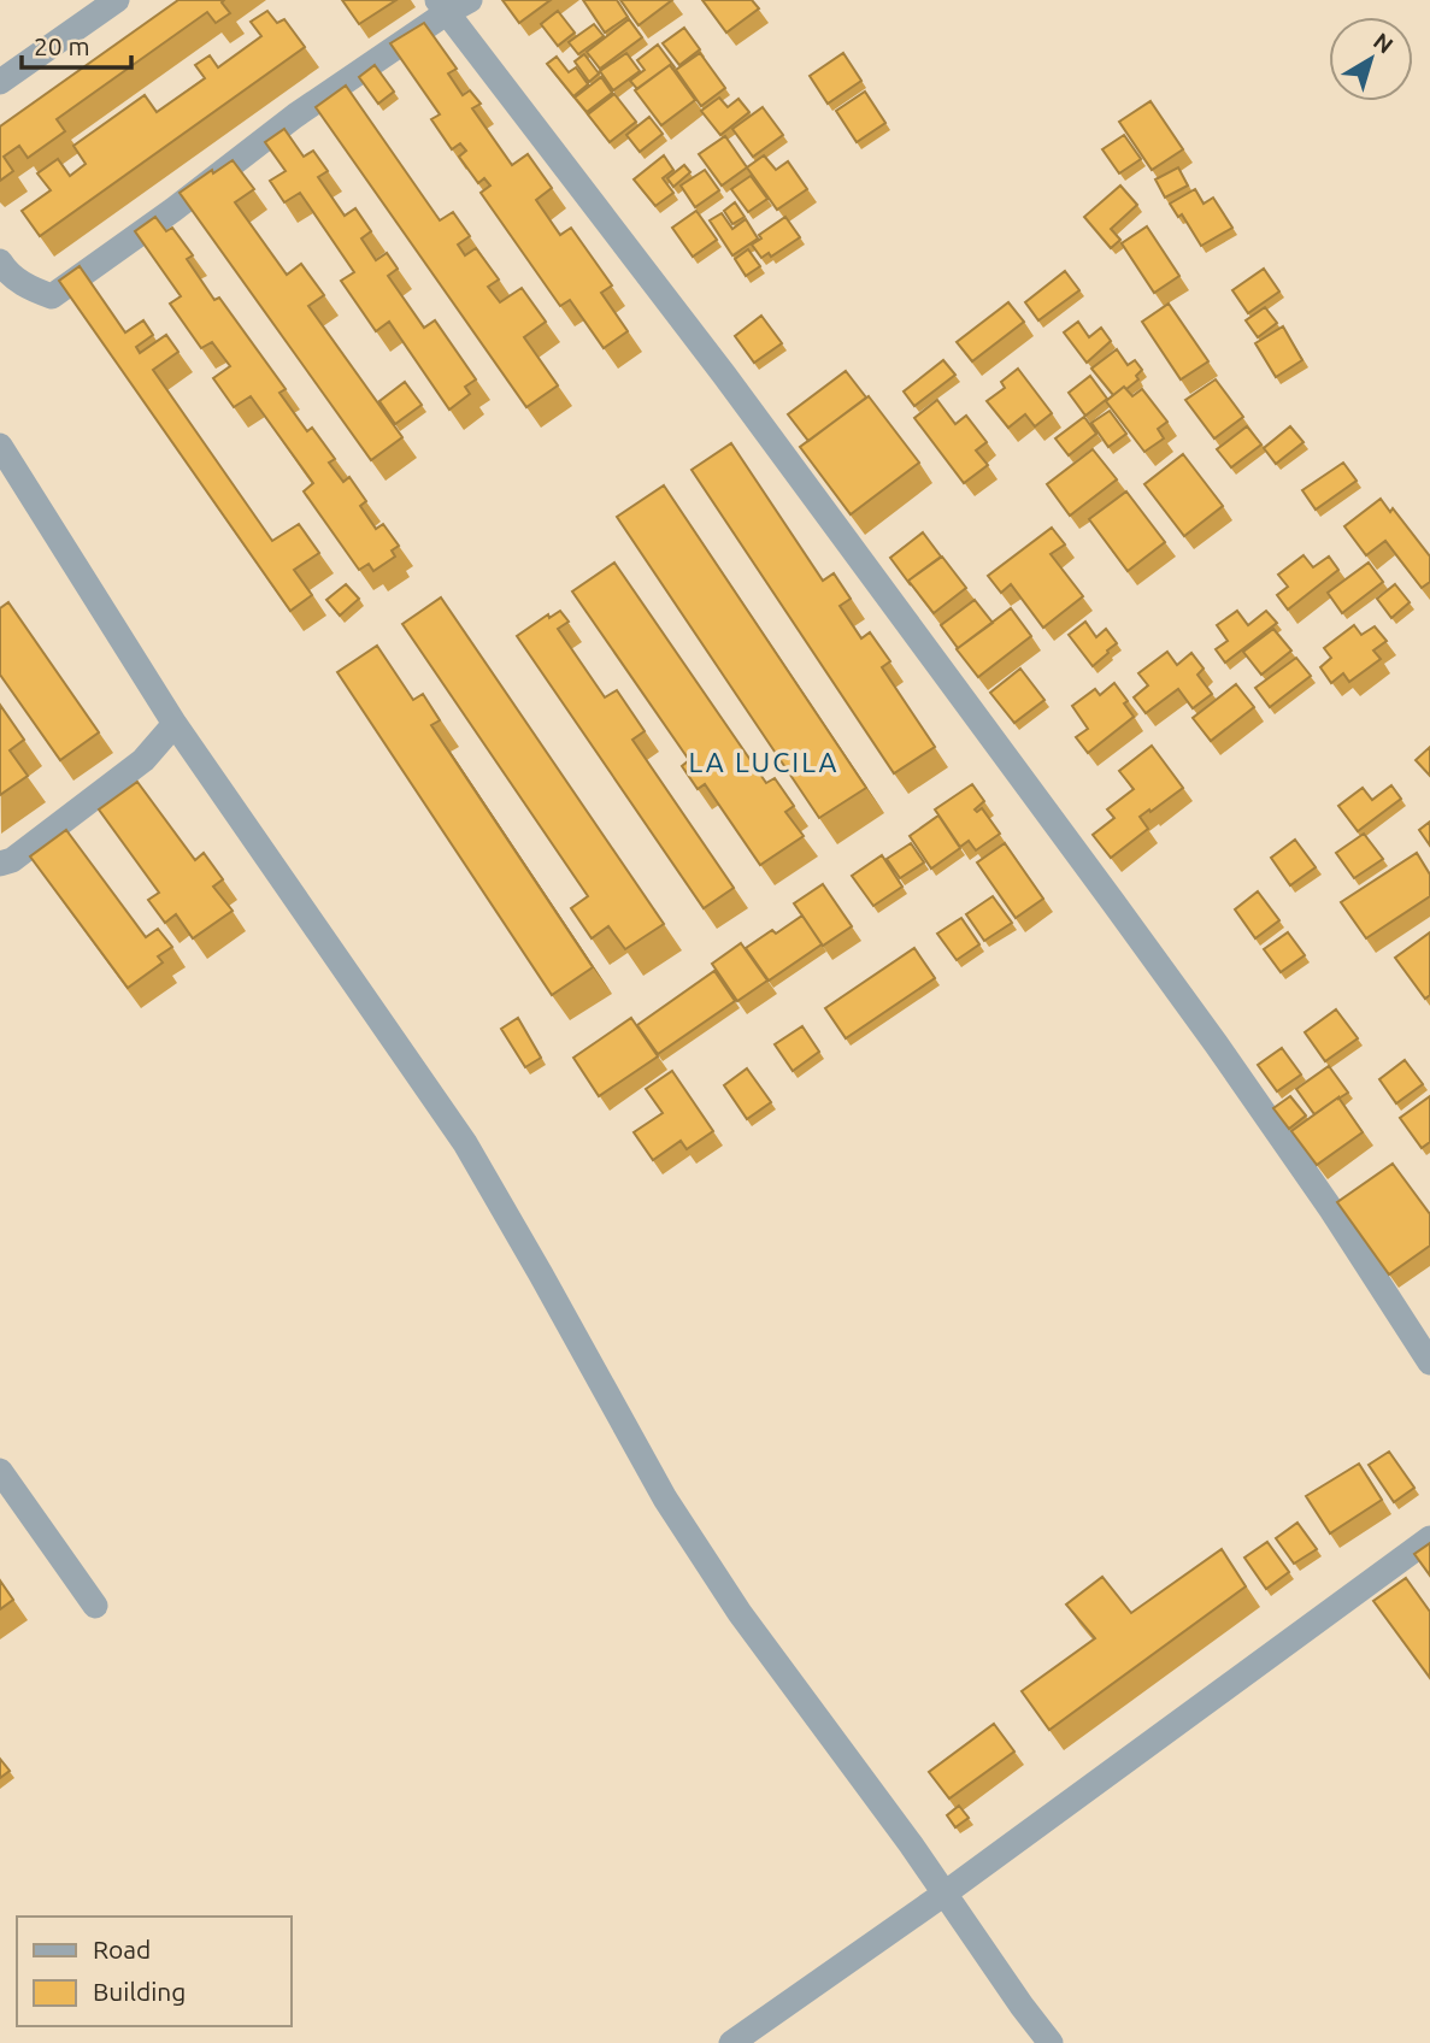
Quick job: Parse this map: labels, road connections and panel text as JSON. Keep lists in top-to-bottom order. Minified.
{"districts":["LA LUCILA"],"legend":["Road","Building"],"scale_bar":"20 m","north":"top right"}
